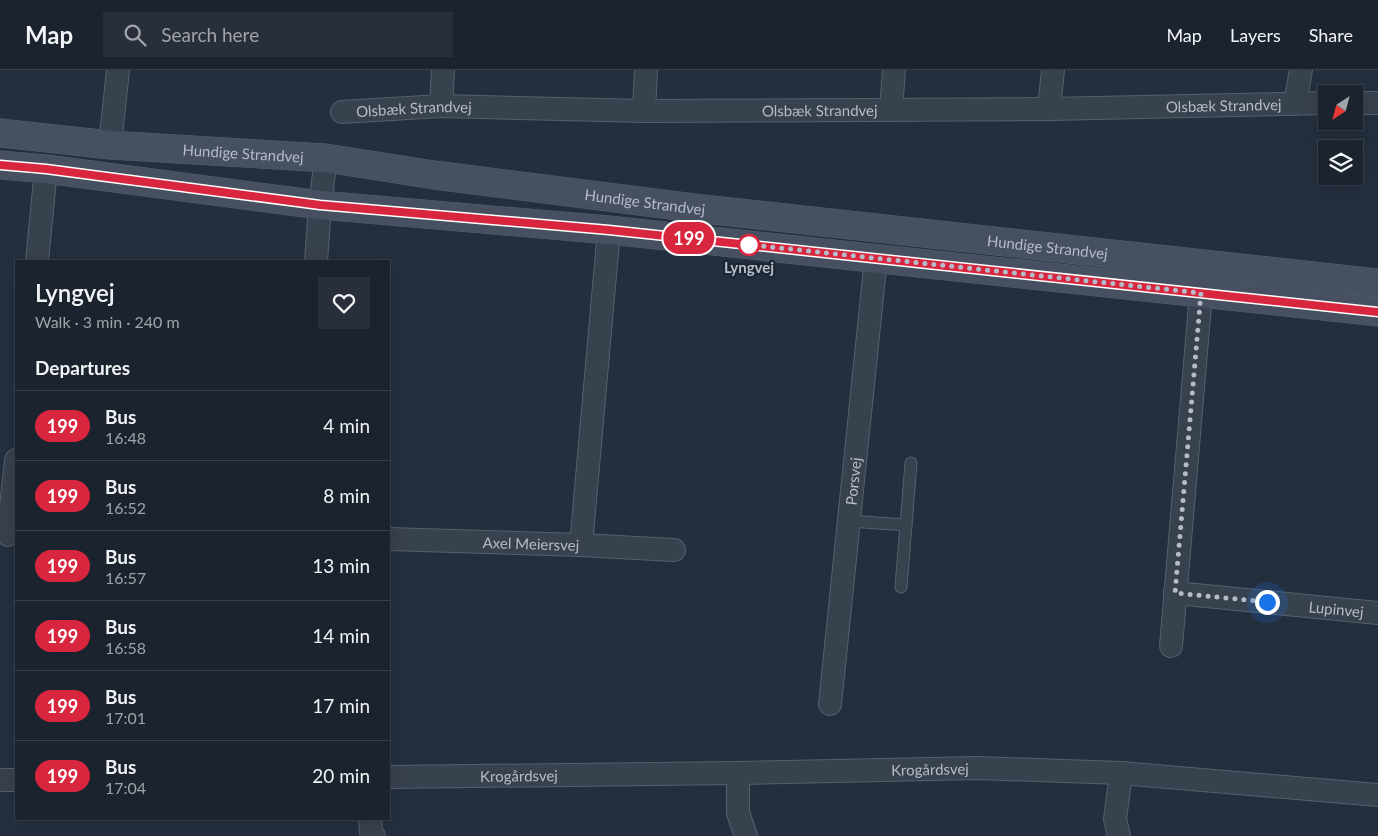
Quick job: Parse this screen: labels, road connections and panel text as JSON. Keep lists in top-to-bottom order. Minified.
{"streets":{"main road":["Hundige Strandvej"],"street":["Olsbæk Strandvej","Porsvej","Axel Meiersvej","Lupinvej","Krogårdsvej"]},"crossings":[["Hundige Strandvej","Porsvej"]],"places":["Lyngvej"],"lines":["bus line 199"],"north":"bottom left","page":{"header":"Map","search":"Search here","nav":["Map","Layers","Share"],"on_map":"199","heading":[["Lyngvej","Walk · 3 min · 240 m"],"Departures"],"list":[{"mark":"199","name":"Bus","note":"16:48","value":"4 min"},{"mark":"199","name":"Bus","note":"16:52","value":"8 min"},{"mark":"199","name":"Bus","note":"16:57","value":"13 min"},{"mark":"199","name":"Bus","note":"16:58","value":"14 min"},{"mark":"199","name":"Bus","note":"17:01","value":"17 min"},{"mark":"199","name":"Bus","note":"17:04","value":"20 min"}]}}
